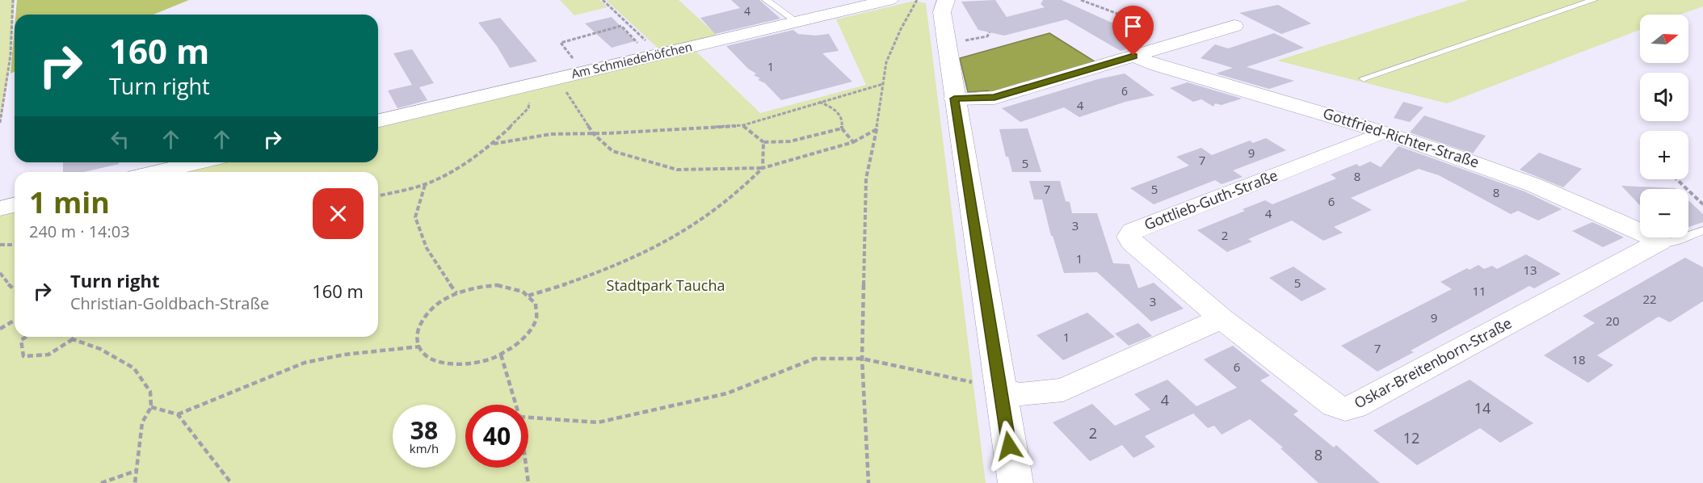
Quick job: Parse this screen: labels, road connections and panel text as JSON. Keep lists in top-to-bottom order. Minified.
{"streets":{"street":["Am Schmiedehöfchen","Gottfried-Richter-Straße","Gottlieb-Guth-Straße","Oskar-Breitenborn-Straße"]},"crossings":[["Gottfried-Richter-Straße","Gottlieb-Guth-Straße"],["Gottfried-Richter-Straße","Oskar-Breitenborn-Straße"],["Gottlieb-Guth-Straße","Oskar-Breitenborn-Straße"]],"parks":["Stadtpark Taucha"],"house_numbers":["4","1","6","4","9","7","5","8","7","5","8","6","4","3","2","1","13","5","11","22","3","9","20","1","7","18","6","4","14","2","12","8"],"north":"right","page":{"map_buttons":["+","−"],"turn":["160 m","Turn right"],"heading":["1 min","240 m · 14:03"],"list":[{"name":"Turn right","note":"Christian-Goldbach-Straße","value":"160 m"}],"speed":"38 km/h","limit":"40"}}
